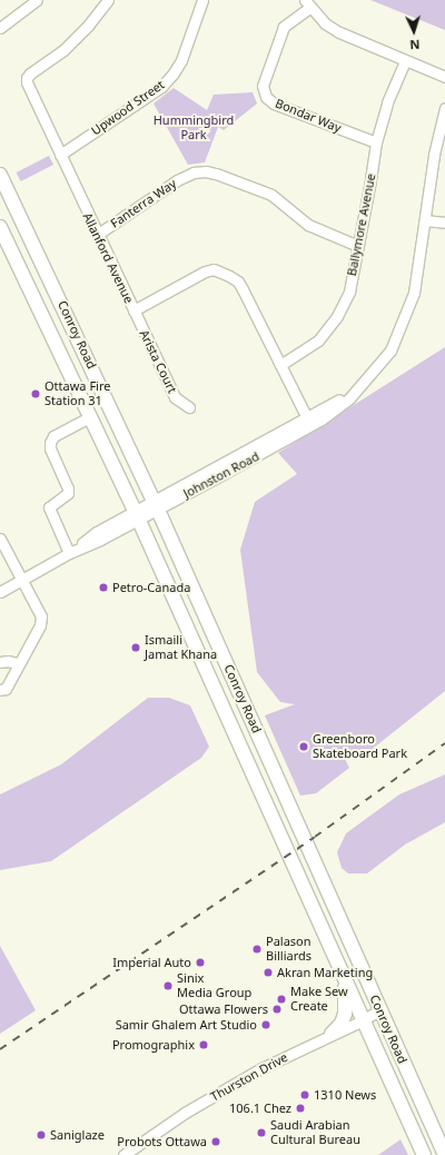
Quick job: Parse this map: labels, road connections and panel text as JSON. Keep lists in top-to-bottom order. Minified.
{"streets":{"main road":["Conroy Road"],"street":["Upwood Street","Bondar Way","Fanterra Way","Ballymore Avenue","Allanford Avenue","Arista Court","Johnston Road","Thurston Drive"]},"crossings":[["Upwood Street","Allanford Avenue"],["Bondar Way","Ballymore Avenue"],["Fanterra Way","Ballymore Avenue"],["Fanterra Way","Allanford Avenue"],["Ballymore Avenue","Allanford Avenue"],["Allanford Avenue","Arista Court"],["Allanford Avenue","Johnston Road"],["Conroy Road","Johnston Road"],["Conroy Road","Thurston Drive"]],"parks":["Hummingbird Park"],"places":["Ottawa Fire Station 31","Petro-Canada","Ismaili Jamat Khana","Greenboro Skateboard Park","Palason Billiards","Imperial Auto","Akran Marketing","Sinix Media Group","Make Sew Create","Ottawa Flowers","Samir Ghalem Art Studio","Promographix","1310 News","106.1 Chez","Saudi Arabian Cultural Bureau","Saniglaze","Probots Ottawa"],"north":"bottom"}
